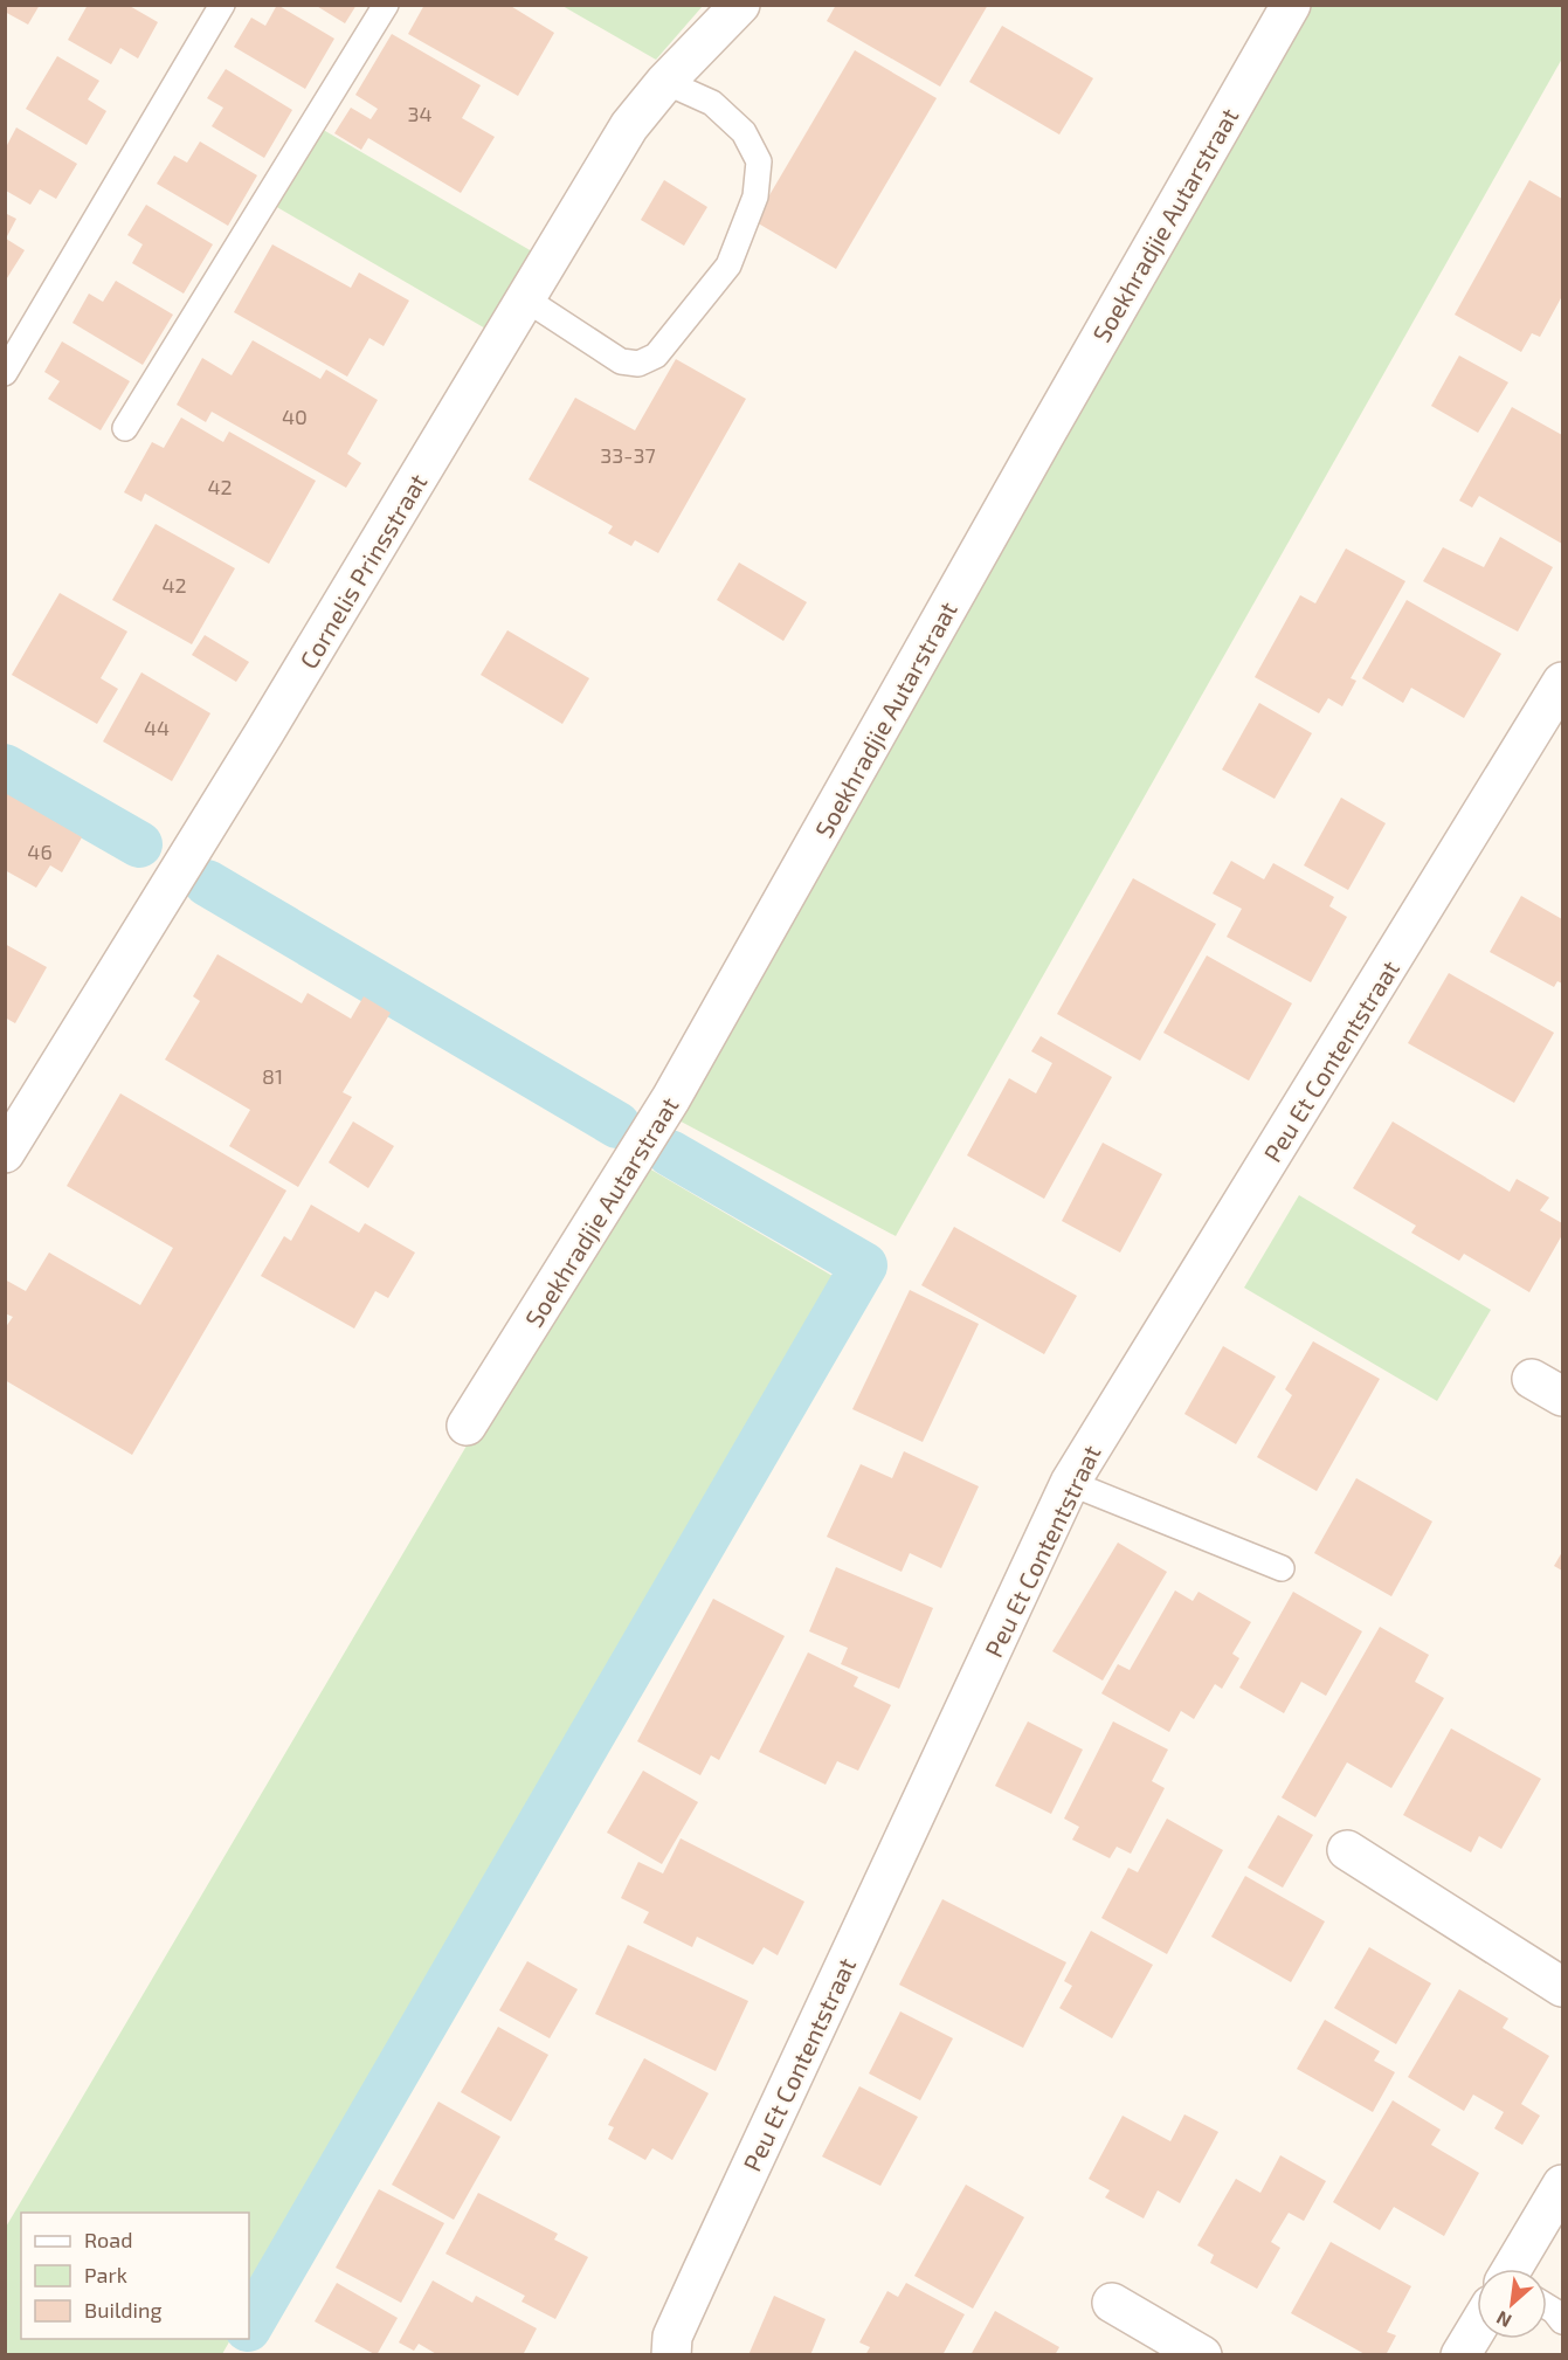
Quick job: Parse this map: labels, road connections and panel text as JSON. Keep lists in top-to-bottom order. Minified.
{"streets":{"street":["Soekhradjie Autarstraat","Cornelis Prinsstraat","Peu Et Contentstraat"]},"house_numbers":["34","40","33-37","42","42","44","46","81"],"legend":["Road","Park","Building"],"north":"bottom left"}
